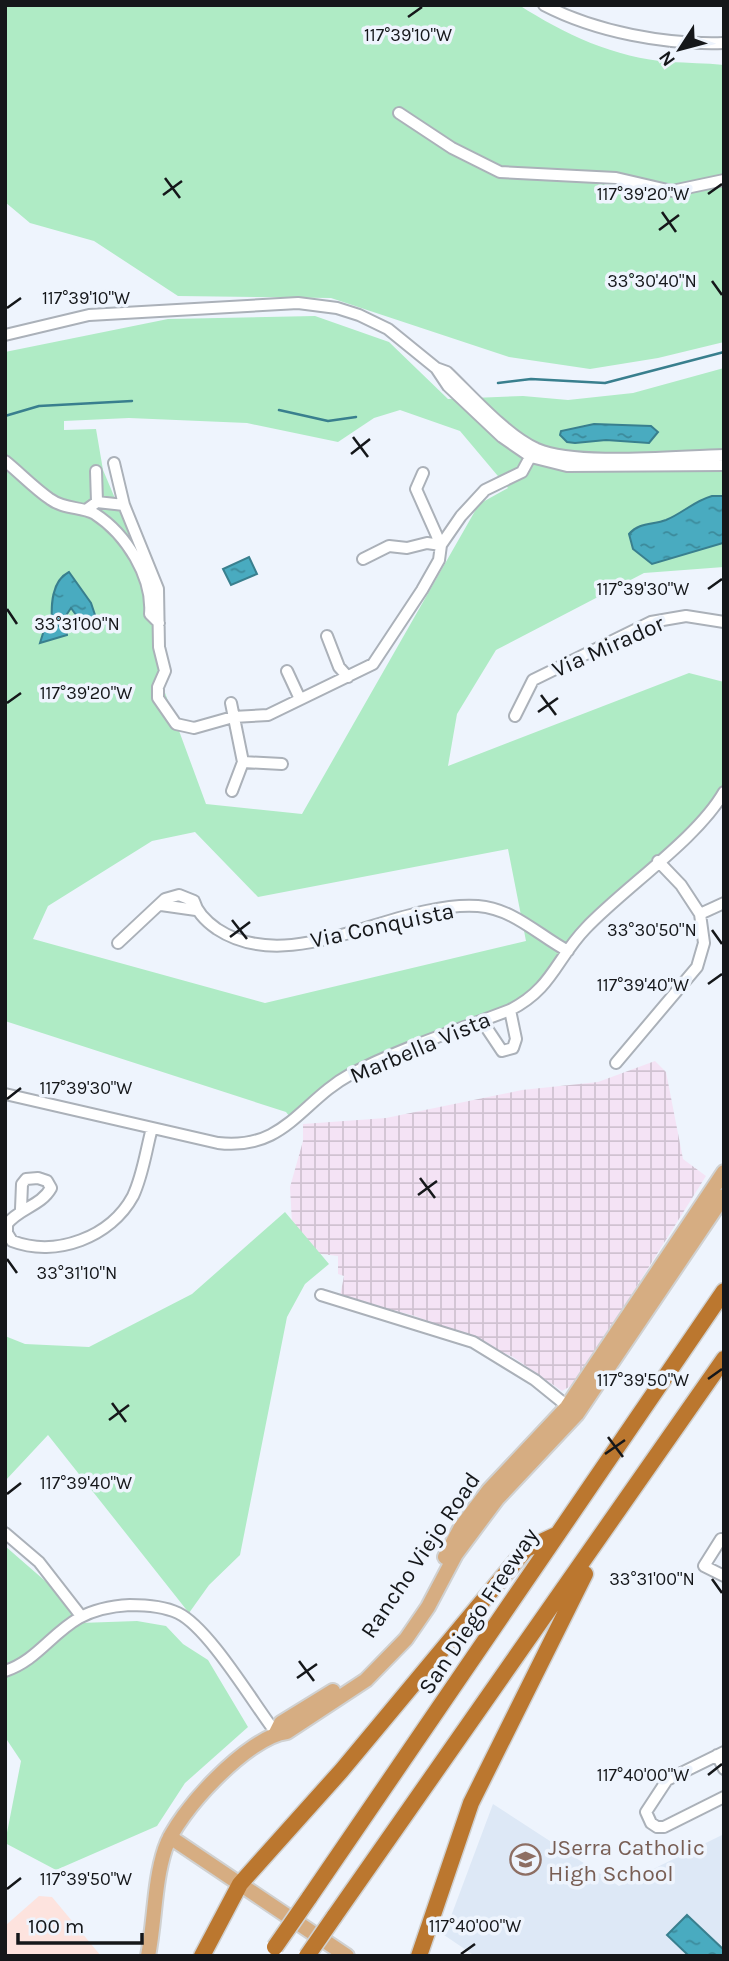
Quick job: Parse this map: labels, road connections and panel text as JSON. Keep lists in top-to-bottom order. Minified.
{"streets":{"highway":["San Diego Freeway"],"main road":["Rancho Viejo Road"],"street":["Via Mirador","Via Conquista","Marbella Vista"]},"crossings":[["Via Conquista","Marbella Vista"]],"places":{"school or university":["JSerra Catholic High School"]},"scale_bar":"100 m","north":"bottom left","coordinates":["117°39'10\"W","117°39'20\"W","33°30'40\"N","117°39'30\"W","33°31'00\"N","33°30'50\"N","117°39'40\"W","33°31'10\"N","117°39'50\"W","117°40'00\"W"]}
